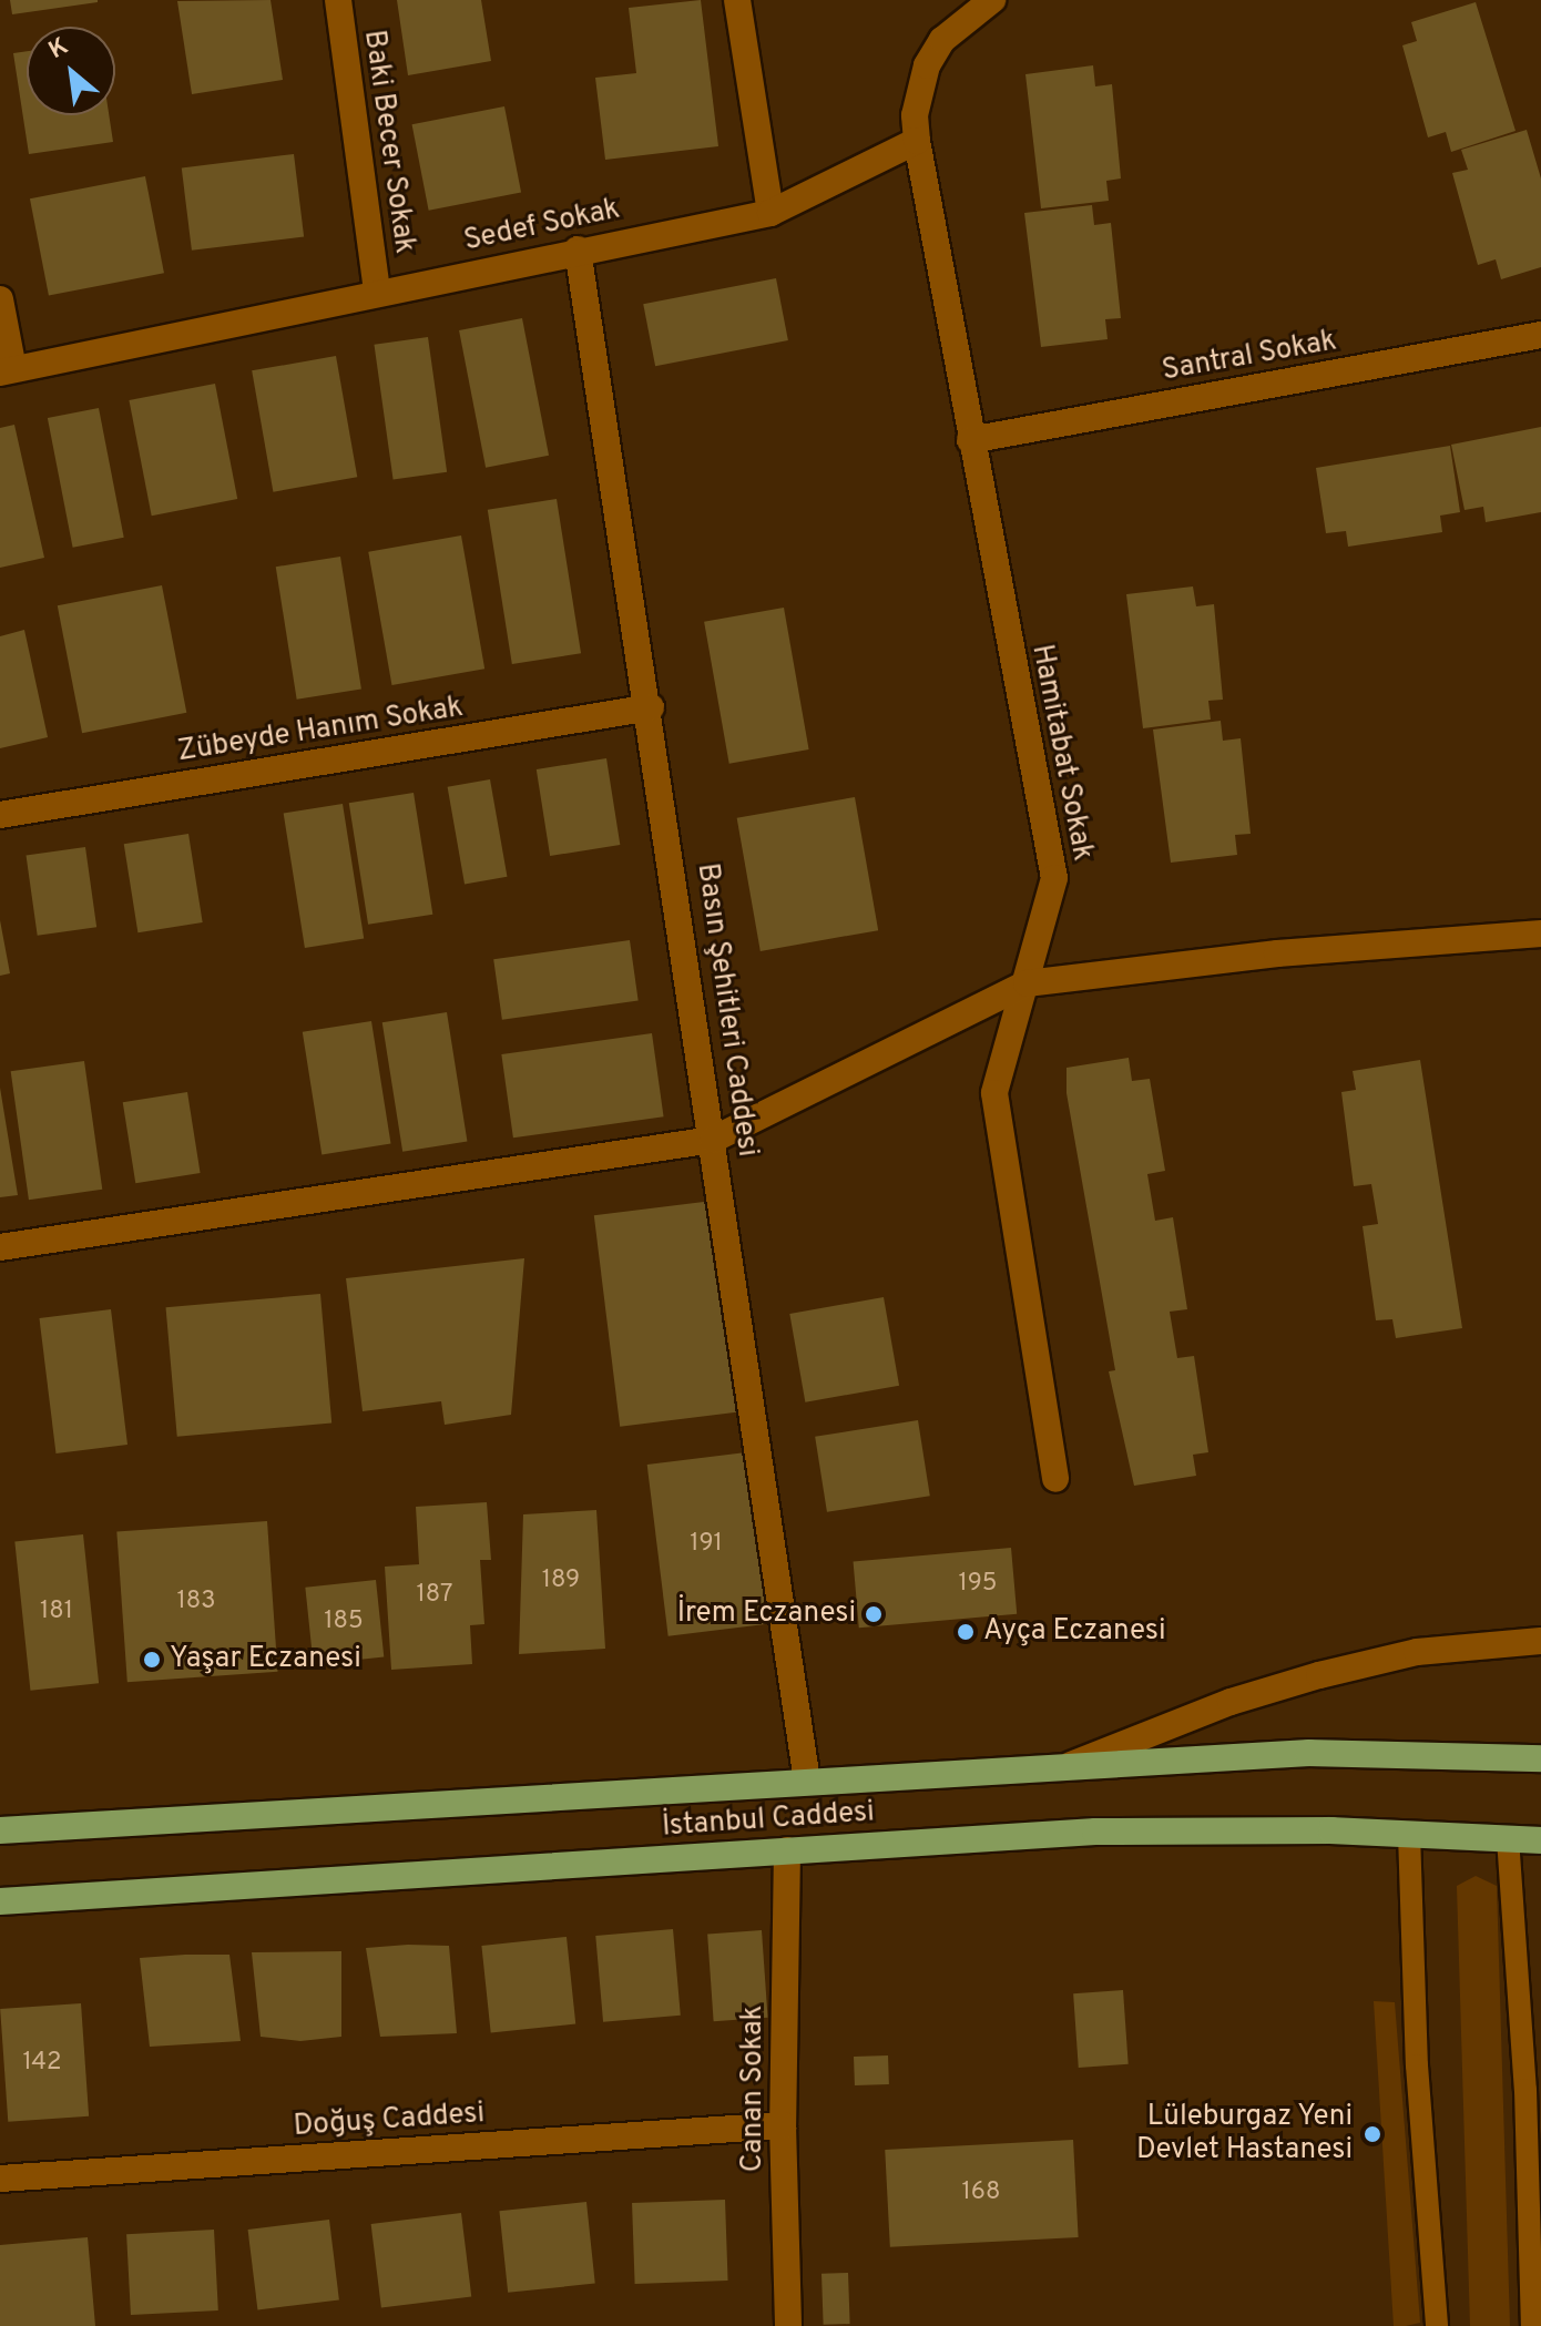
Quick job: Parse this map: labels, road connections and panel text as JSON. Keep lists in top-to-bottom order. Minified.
{"streets":{"highway":["İstanbul Caddesi"],"street":["Baki Becer Sokak","Sedef Sokak","Santral Sokak","Zübeyde Hanım Sokak","Hamitabat Sokak","Basın Şehitleri Caddesi","Canan Sokak","Doğuş Caddesi"]},"crossings":[["Baki Becer Sokak","Sedef Sokak"],["Sedef Sokak","Hamitabat Sokak"],["Sedef Sokak","Basın Şehitleri Caddesi"],["Santral Sokak","Hamitabat Sokak"],["Zübeyde Hanım Sokak","Basın Şehitleri Caddesi"],["Basın Şehitleri Caddesi","İstanbul Caddesi"],["İstanbul Caddesi","Canan Sokak"],["Canan Sokak","Doğuş Caddesi"]],"places":["İrem Eczanesi","Ayça Eczanesi","Yaşar Eczanesi","Lüleburgaz Yeni Devlet Hastanesi"],"house_numbers":["191","189","195","187","183","181","185","142","168"],"north":"top left"}
